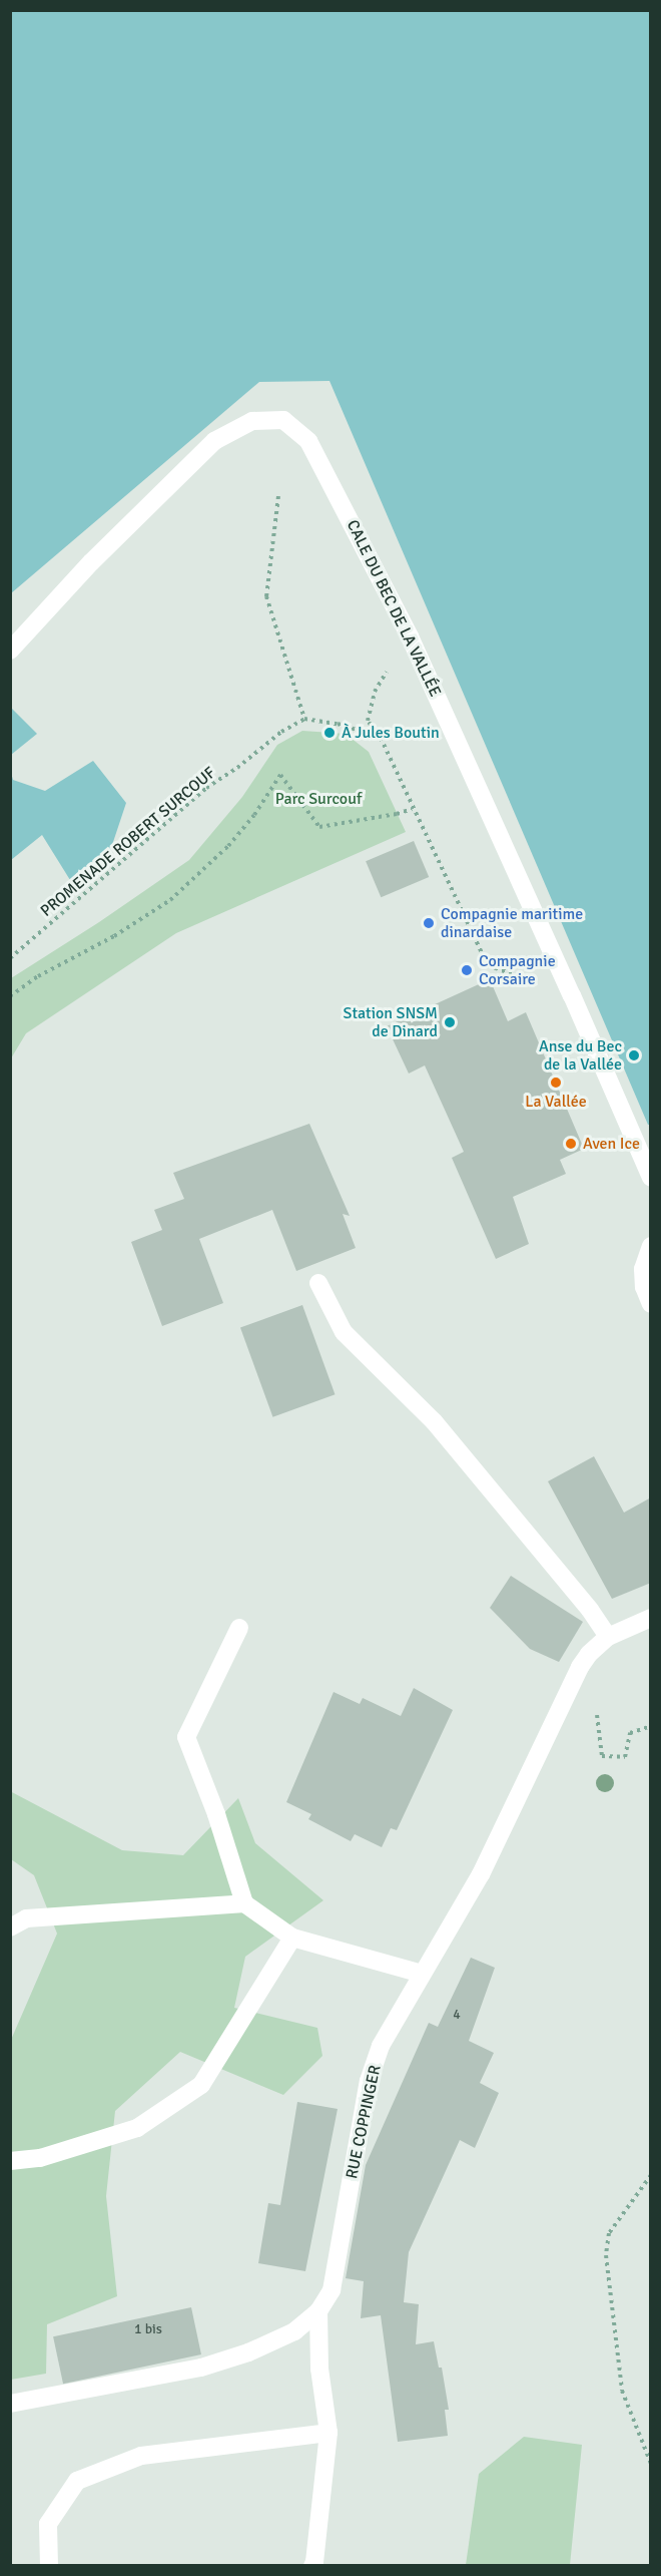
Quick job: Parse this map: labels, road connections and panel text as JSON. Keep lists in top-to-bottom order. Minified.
{"streets":{"street":["CALE DU BEC DE LA VALLÉE","RUE COPPINGER"],"path":["PROMENADE ROBERT SURCOUF"]},"parks":["Parc Surcouf"],"places":["À Jules Boutin","Compagnie maritime dinardaise","Compagnie Corsaire","Station SNSM de Dinard","Anse du Bec de la Vallée","La Vallée","Aven Ice"],"house_numbers":["4","1 bis"]}
